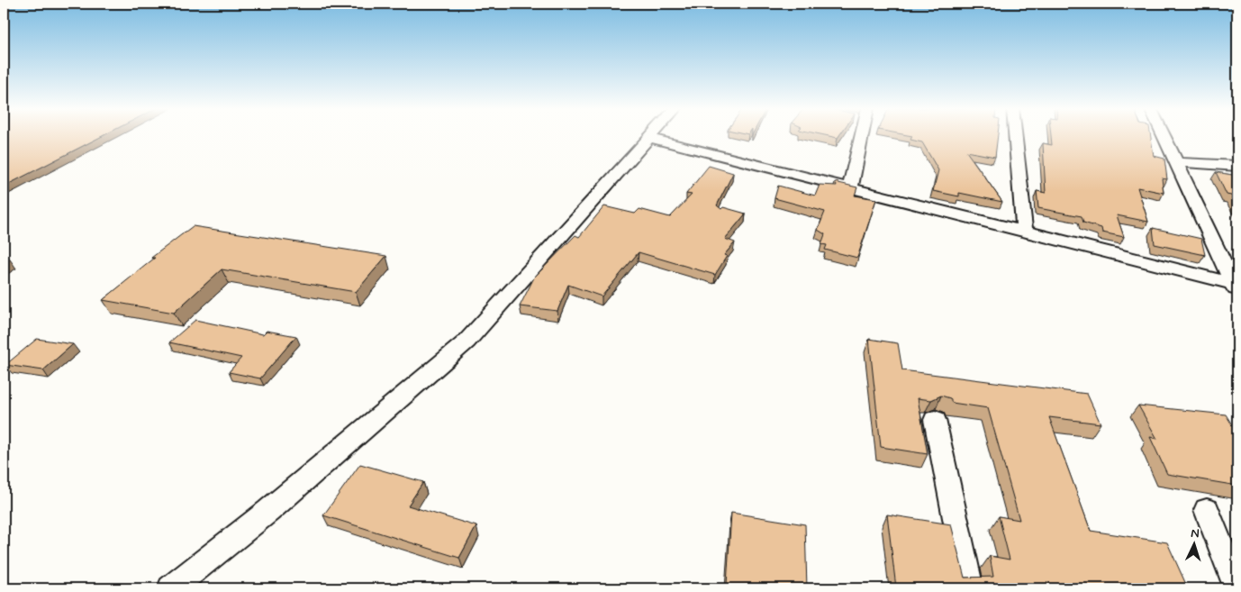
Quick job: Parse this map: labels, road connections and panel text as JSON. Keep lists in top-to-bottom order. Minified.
{"north":"top"}
